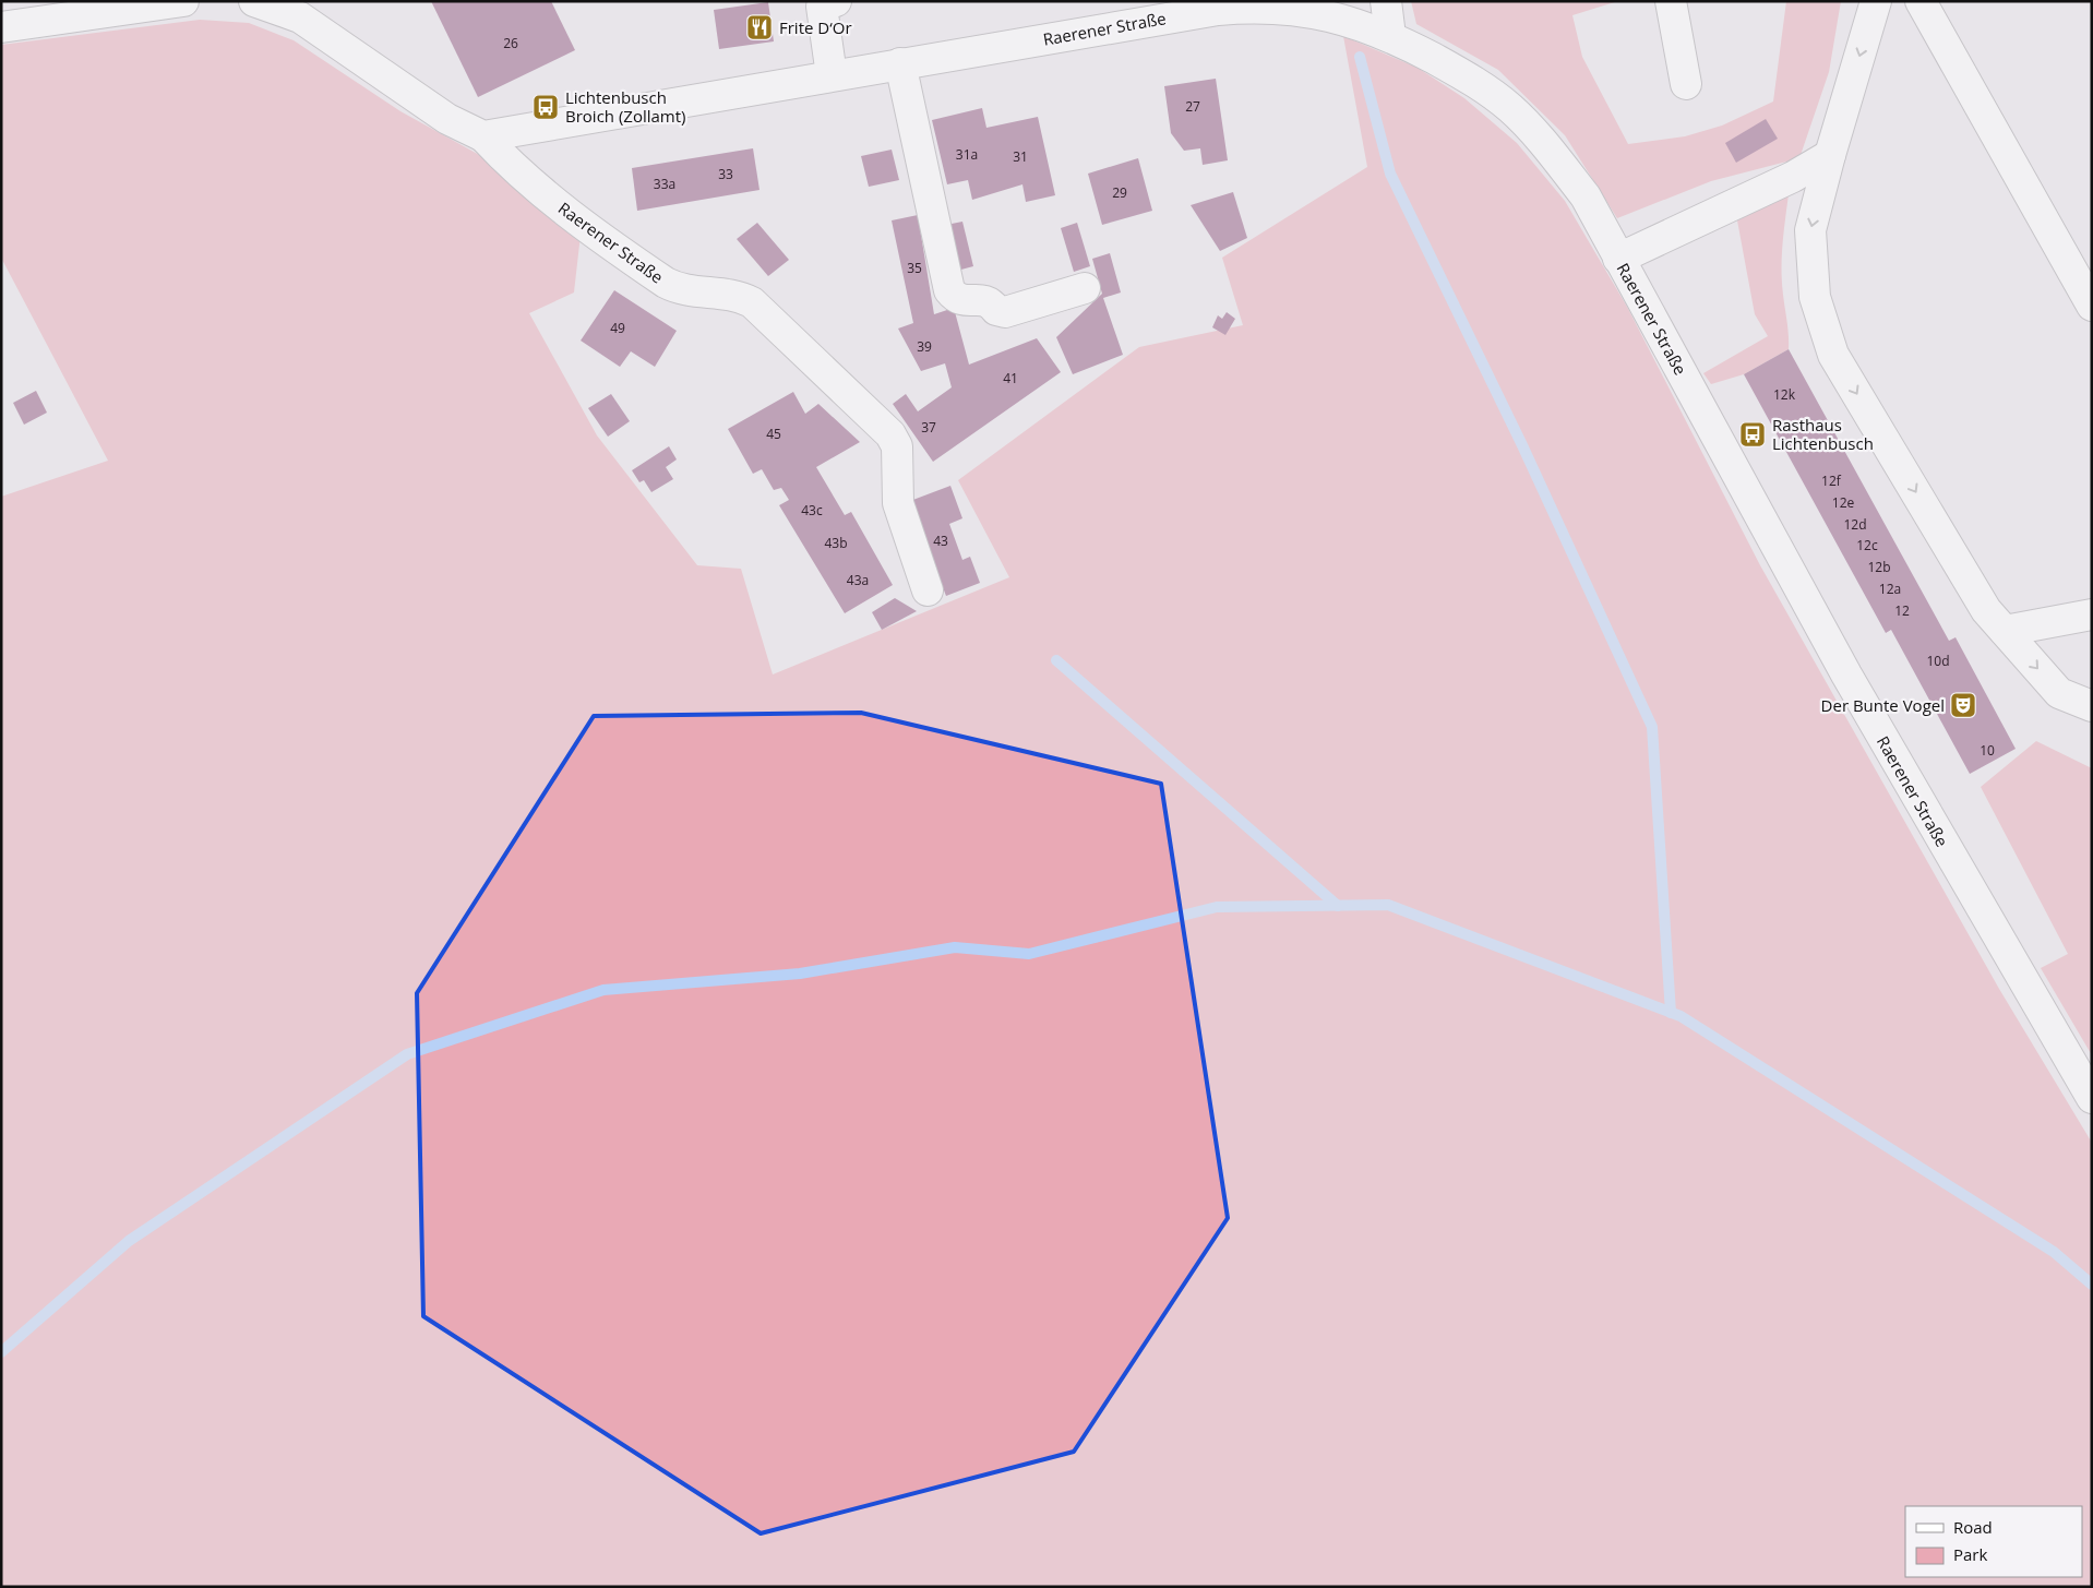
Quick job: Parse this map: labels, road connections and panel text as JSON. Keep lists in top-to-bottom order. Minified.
{"streets":{"street":["Raerener Straße"]},"places":{"restaurant":["Frite D‘Or"],"bus stop":["Lichtenbusch Broich (Zollamt)","Rasthaus Lichtenbusch"],"theatre":["Der Bunte Vogel"]},"house_numbers":["26","27","31a","31","33","33a","29","35","49","39","41","12k","37","45","12f","12e","43c","12d","43","43b","12c","12b","43a","12a","12","10d","10"],"legend":["Road","Park"]}
